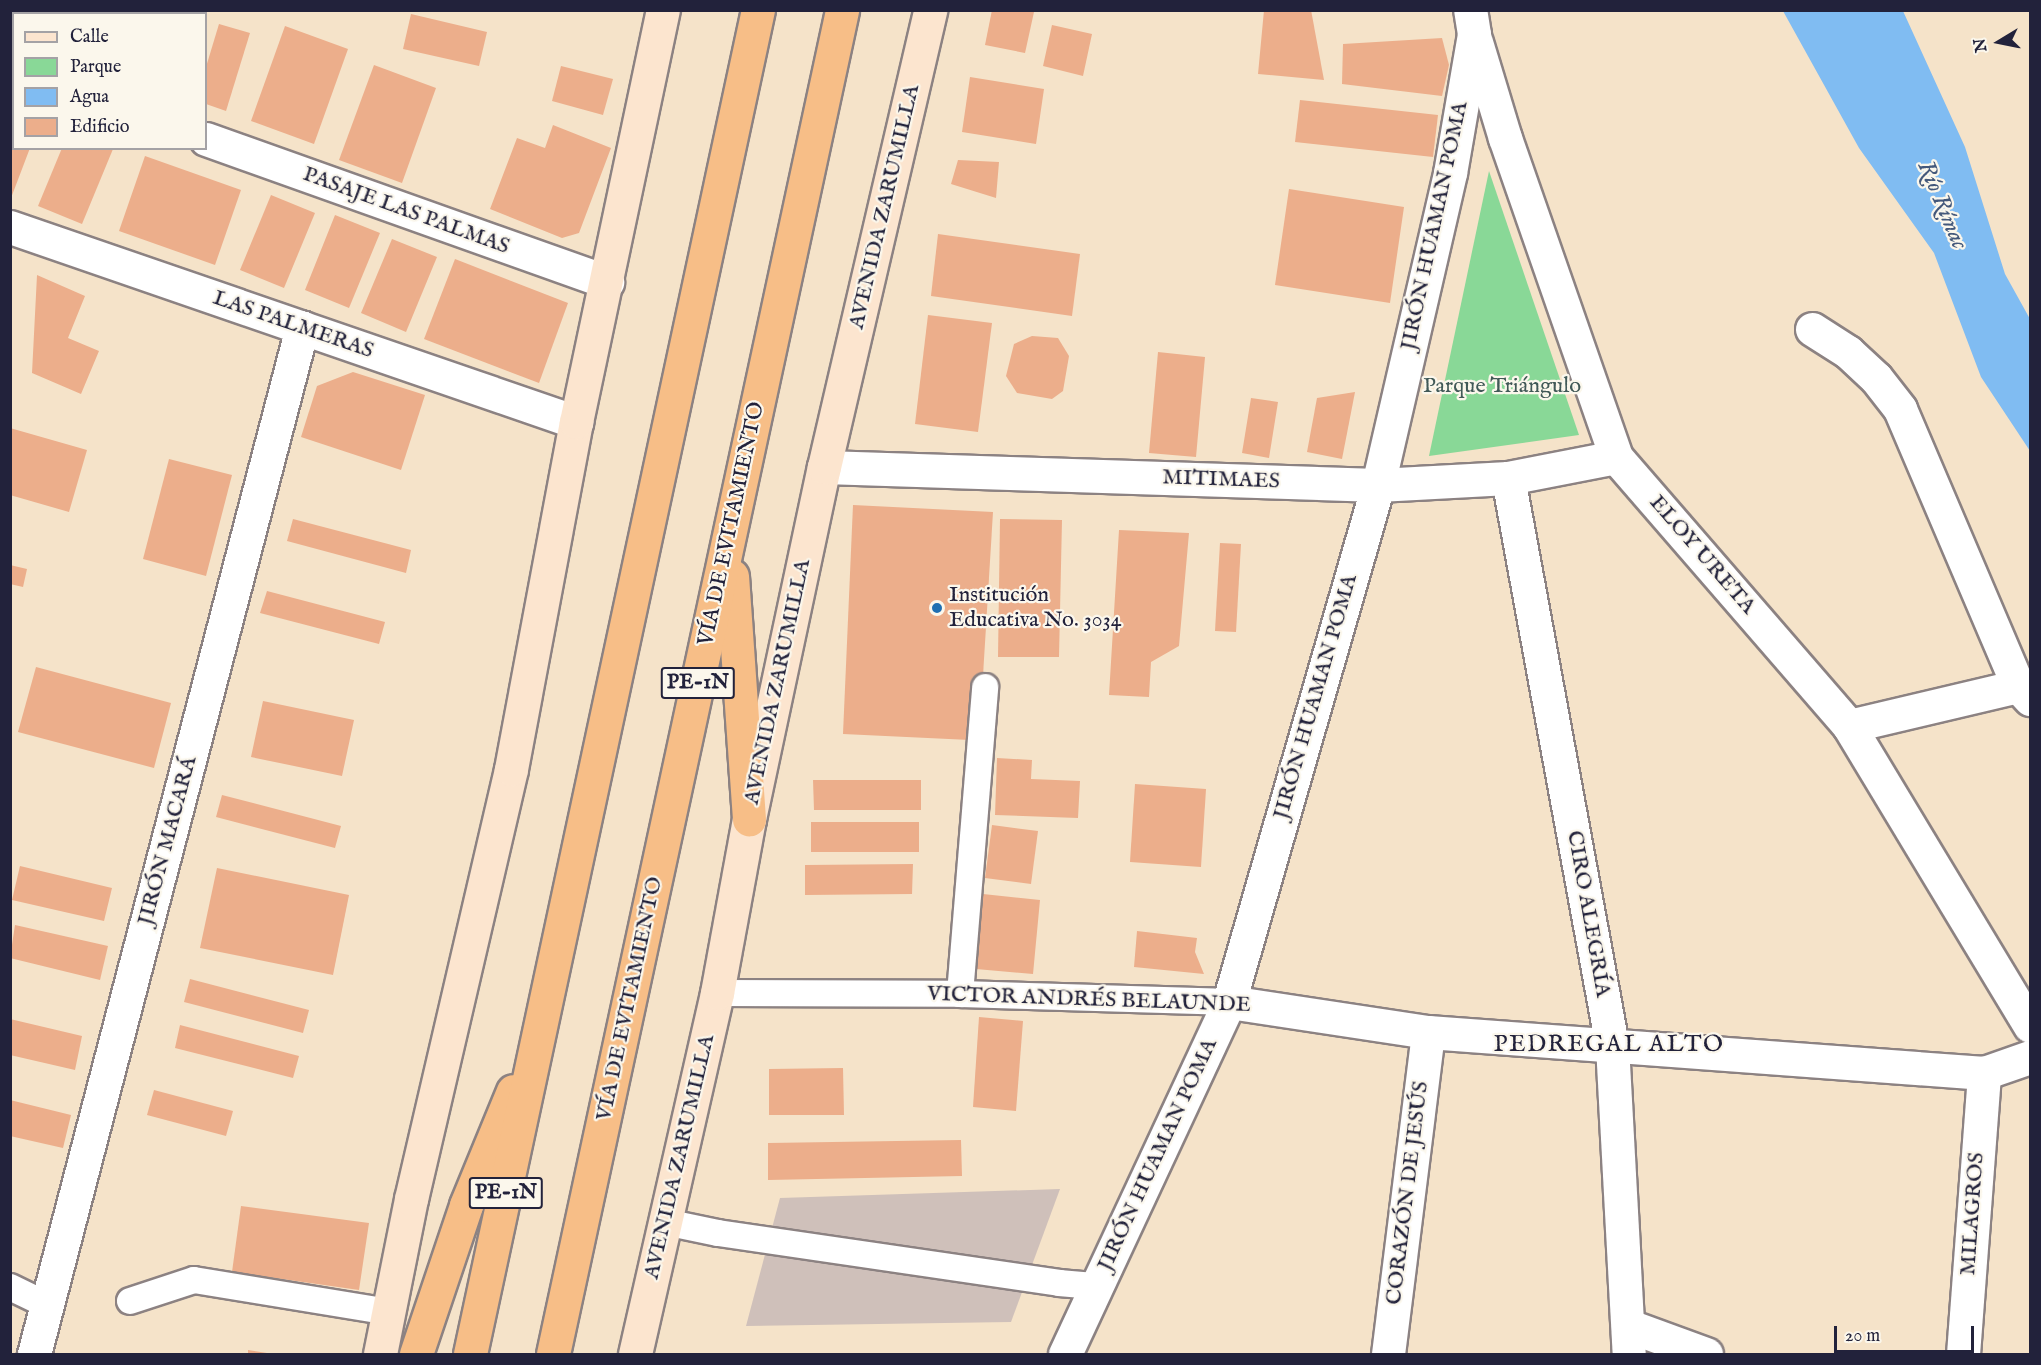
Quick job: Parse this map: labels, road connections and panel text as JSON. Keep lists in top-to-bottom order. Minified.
{"streets":{"highway":["VÍA DE EVITAMIENTO","PE-1N"],"main road":["AVENIDA ZARUMILLA"],"street":["PASAJE LAS PALMAS","JIRÓN HUAMAN POMA","LAS PALMERAS","MITIMAES","ELOY URETA","JIRÓN MACARÁ","CIRO ALEGRÍA","VICTOR ANDRÉS BELAUNDE","CORAZÓN DE JESÚS","MILAGROS"]},"crossings":[["AVENIDA ZARUMILLA","MITIMAES"],["AVENIDA ZARUMILLA","VICTOR ANDRÉS BELAUNDE"],["JIRÓN HUAMAN POMA","MITIMAES"],["JIRÓN HUAMAN POMA","ELOY URETA"],["JIRÓN HUAMAN POMA","VICTOR ANDRÉS BELAUNDE"],["LAS PALMERAS","JIRÓN MACARÁ"],["MITIMAES","ELOY URETA"],["MITIMAES","CIRO ALEGRÍA"],["CIRO ALEGRÍA","VICTOR ANDRÉS BELAUNDE"],["VICTOR ANDRÉS BELAUNDE","CORAZÓN DE JESÚS"],["VICTOR ANDRÉS BELAUNDE","MILAGROS"]],"districts":["PEDREGAL ALTO"],"water":["Río Rímac"],"parks":["Parque Triángulo"],"places":["Institución Educativa No. 3034"],"legend":["Calle","Parque","Agua","Edificio"],"scale_bar":"20 m","north":"left"}
